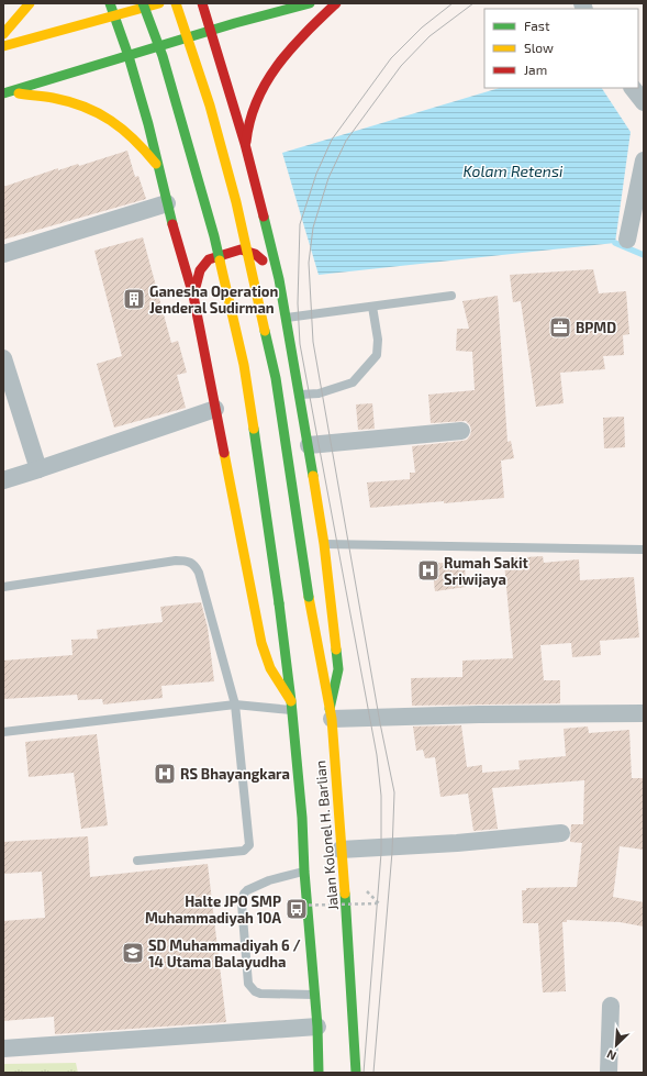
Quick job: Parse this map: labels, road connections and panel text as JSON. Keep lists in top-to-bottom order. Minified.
{"streets":{"highway":["Jalan Kolonel H. Barlian"]},"water":["Kolam Retensi"],"places":{"building":["Ganesha Operation Jenderal Sudirman"],"office":["BPMD"],"hospital":["Rumah Sakit Sriwijaya","RS Bhayangkara"],"bus stop":["Halte JPO SMP Muhammadiyah 10A"],"school or university":["SD Muhammadiyah 6 / 14 Utama Balayudha"]},"legend":["Fast","Slow","Jam"],"north":"bottom left"}
